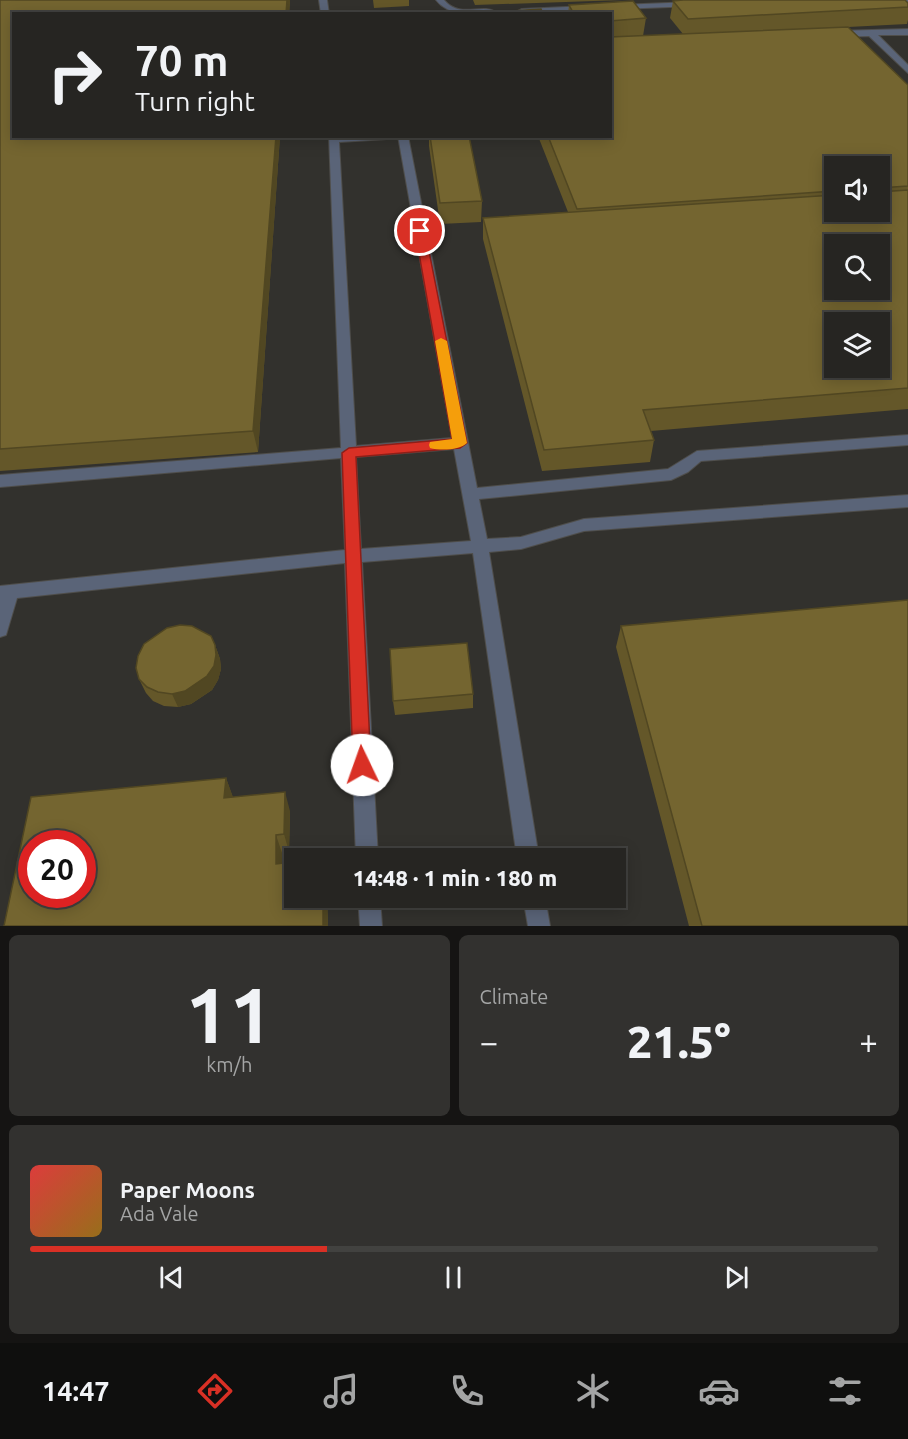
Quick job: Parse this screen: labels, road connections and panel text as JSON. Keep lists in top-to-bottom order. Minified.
{"page":{"turn":["70 m","Turn right"],"limit":"20","trip":"14:48 · 1 min · 180 m","tile":[["11","km/h"],"Climate"],"heat":["−","21.5°","+"],"song":["Paper Moons","Ada Vale"],"tabs":"14:47"}}
